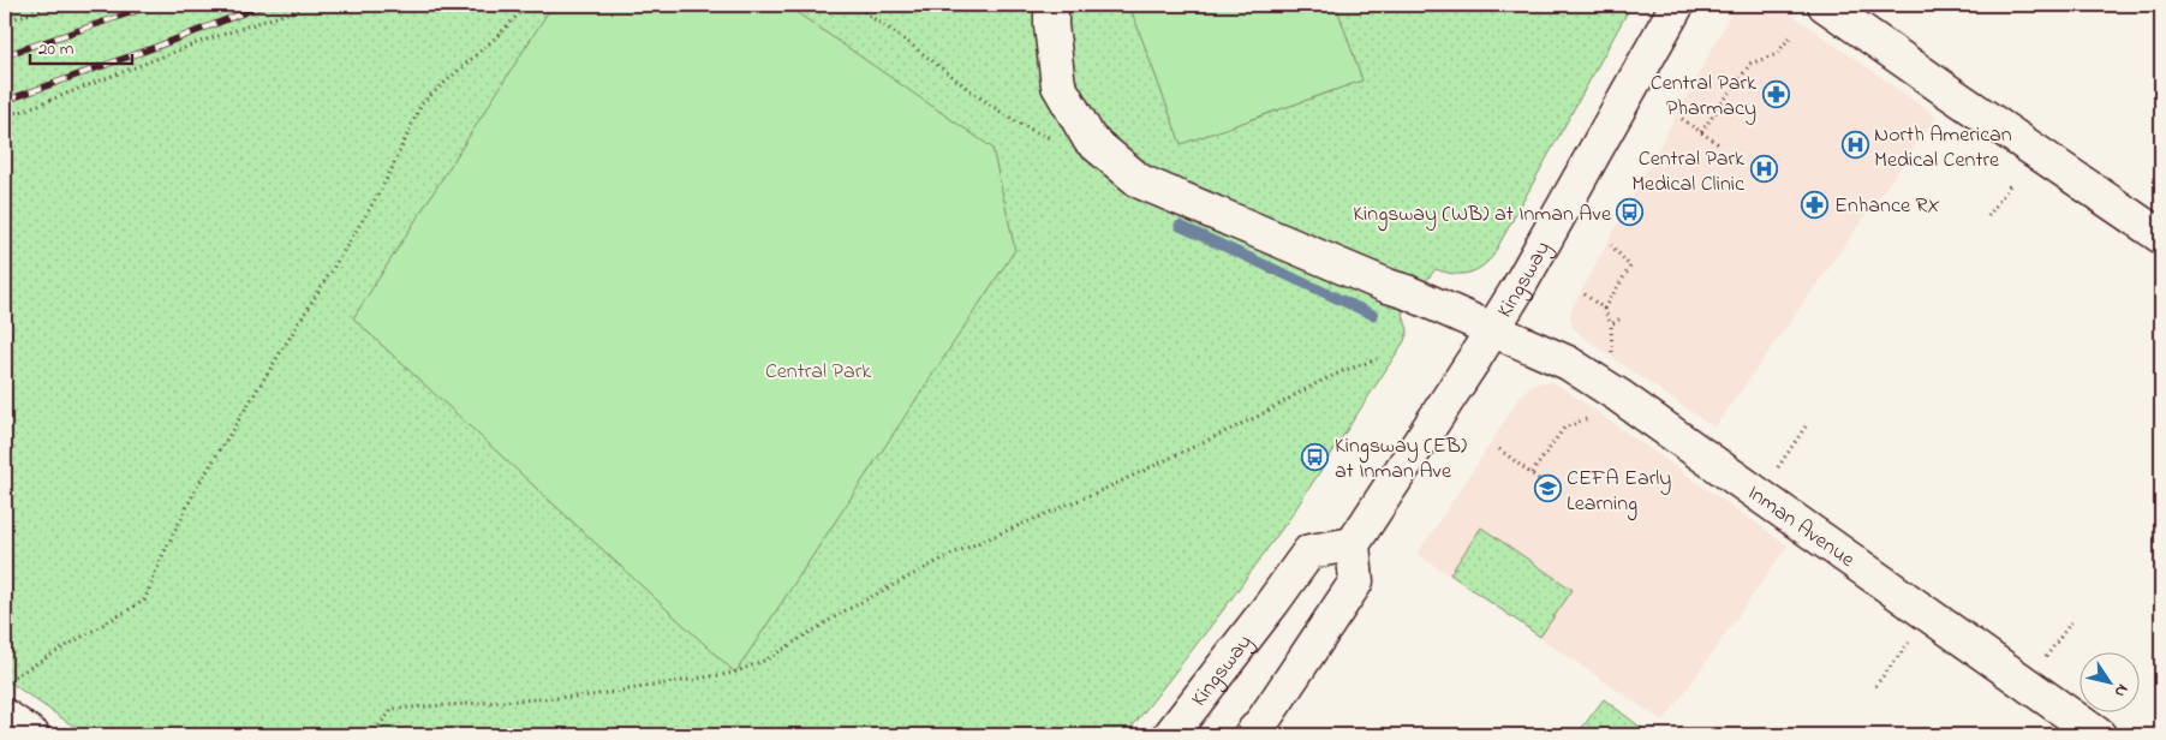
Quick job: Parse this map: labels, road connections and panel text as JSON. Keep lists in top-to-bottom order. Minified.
{"streets":{"street":["Kingsway","Inman Avenue"]},"crossings":[["Kingsway","Inman Avenue"]],"parks":["Central Park"],"places":{"pharmacy":["Central Park Pharmacy","Enhance RX"],"hospital":["North American Medical Centre","Central Park Medical Clinic"],"bus stop":["Kingsway (WB) at Inman Ave","Kingsway (EB) at Inman Ave"],"school or university":["CEFA Early Learning"]},"scale_bar":"20 m","north":"bottom right"}
